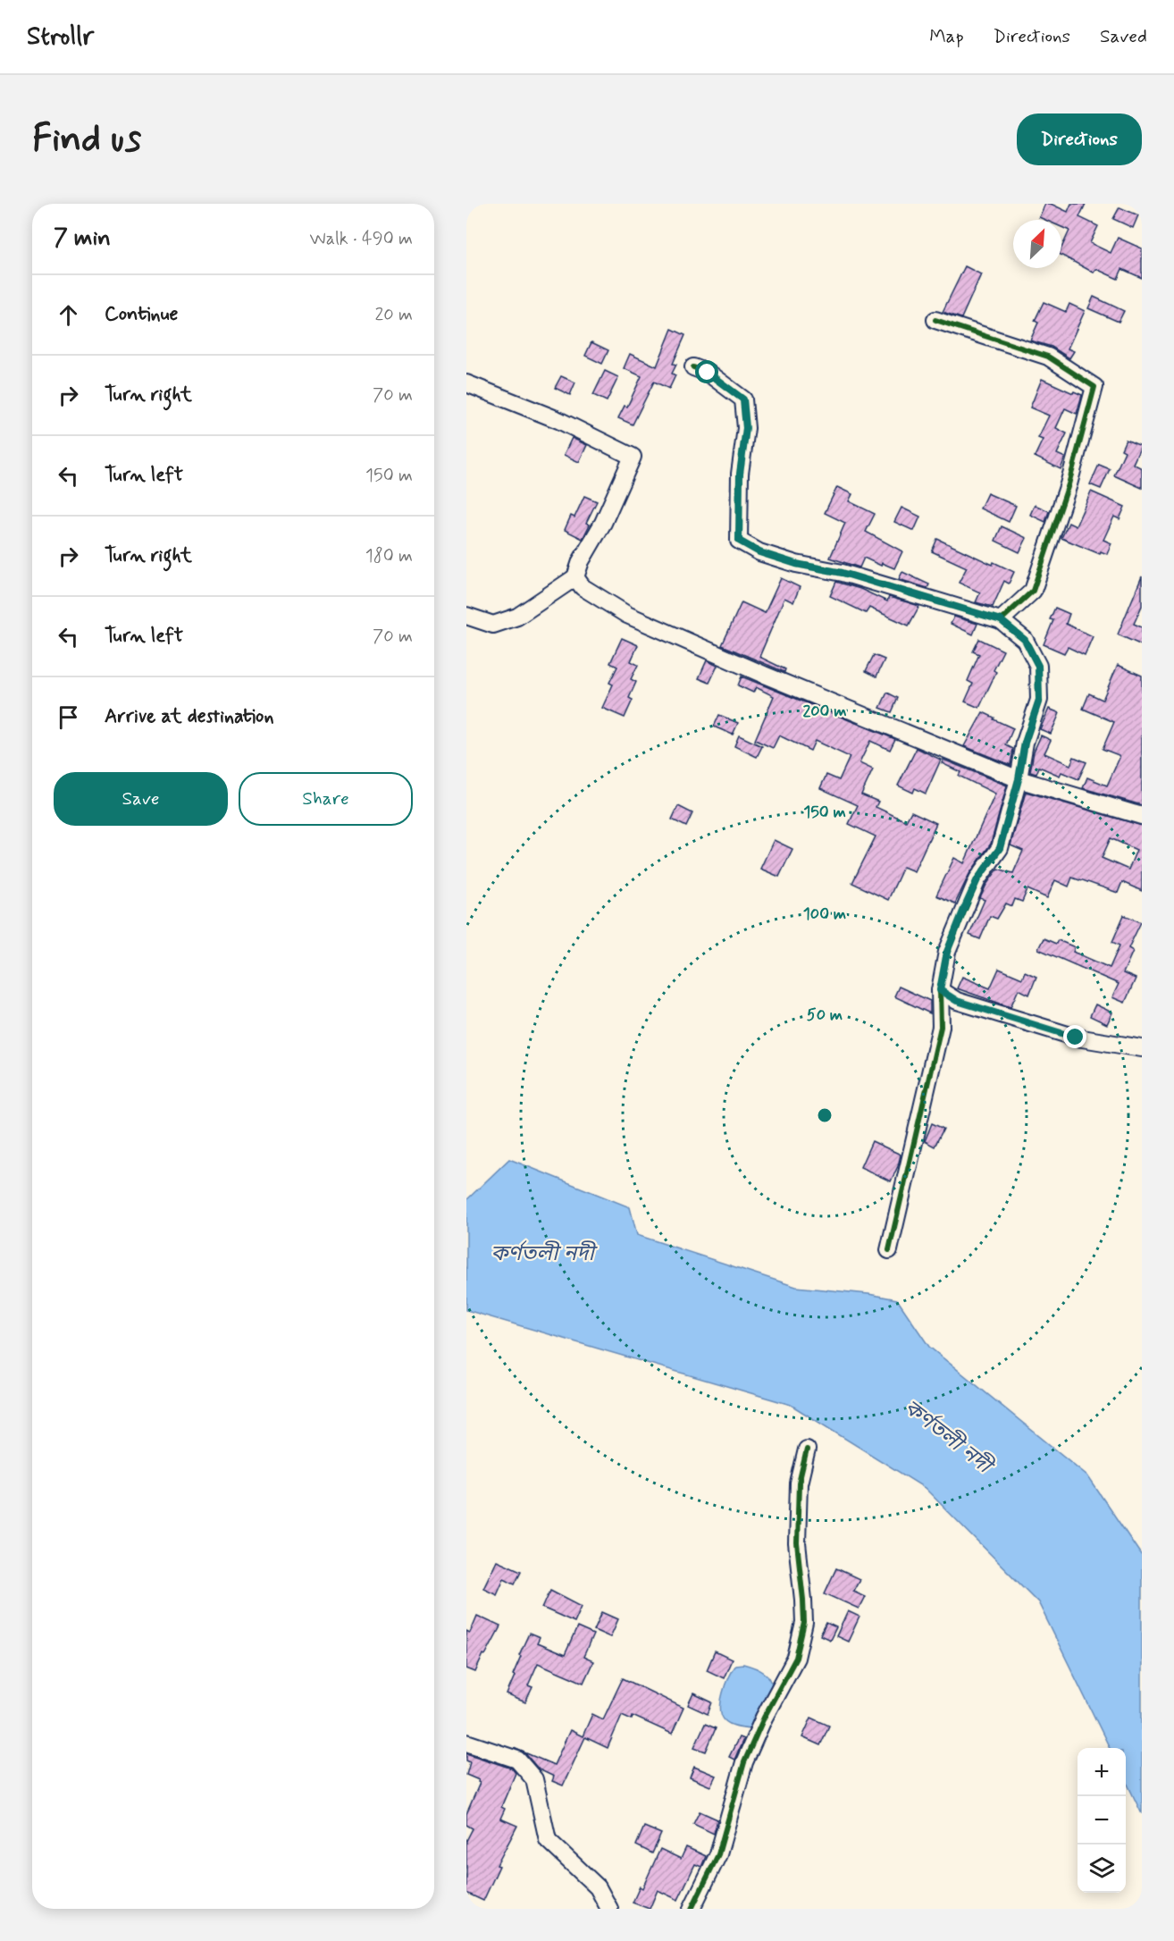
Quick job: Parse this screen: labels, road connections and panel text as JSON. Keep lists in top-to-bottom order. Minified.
{"water":["কর্ণতলী নদী"],"north":"top right","page":{"header":"Strollr","nav":["Map","Directions","Saved"],"buttons":["Directions",["Save","Share"]],"title":"Find us","heading":["7 min","Walk · 490 m"],"list":[["Continue","20 m"],["Turn right","70 m"],["Turn left","150 m"],["Turn right","180 m"],["Turn left","70 m"],"Arrive at destination"],"map_buttons":["+","−"]},"rings":["200 m","150 m","100 m","50 m"]}
